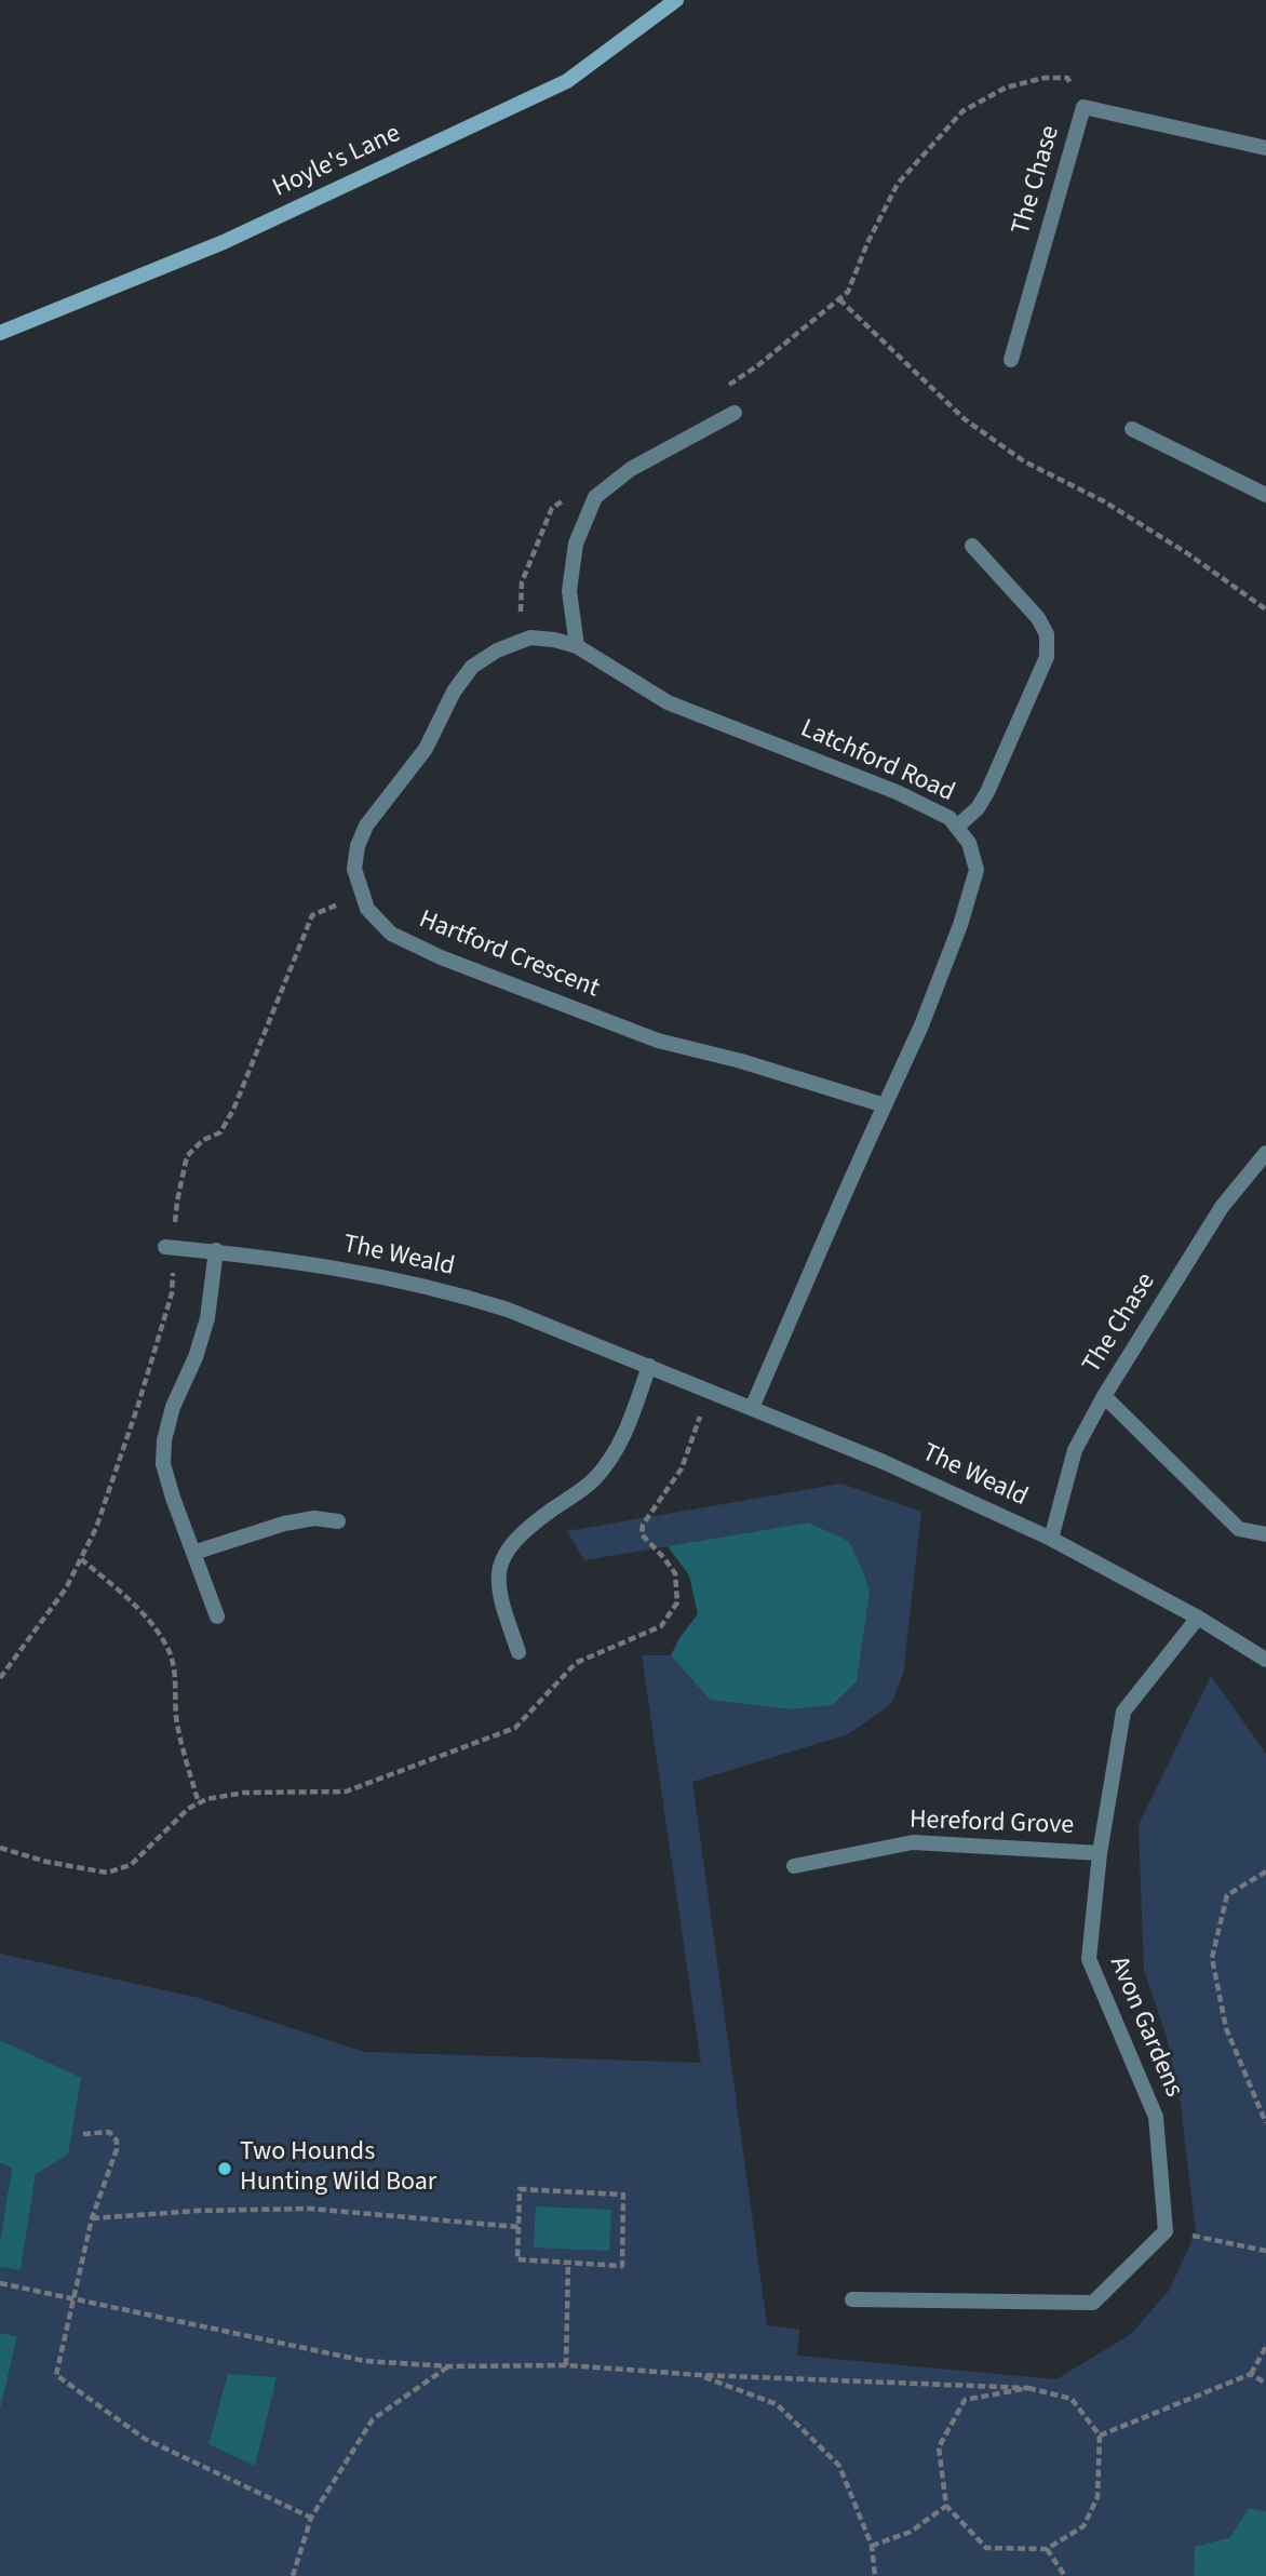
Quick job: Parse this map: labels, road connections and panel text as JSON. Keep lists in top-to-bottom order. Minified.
{"streets":{"street":["Hoyle's Lane","The Chase","Latchford Road","Hartford Crescent","The Weald","Hereford Grove","Avon Gardens"]},"crossings":[["The Chase","The Weald"],["Latchford Road","Hartford Crescent"],["Latchford Road","The Weald"],["The Weald","Avon Gardens"],["Hereford Grove","Avon Gardens"]],"places":["Two Hounds Hunting Wild Boar"]}
